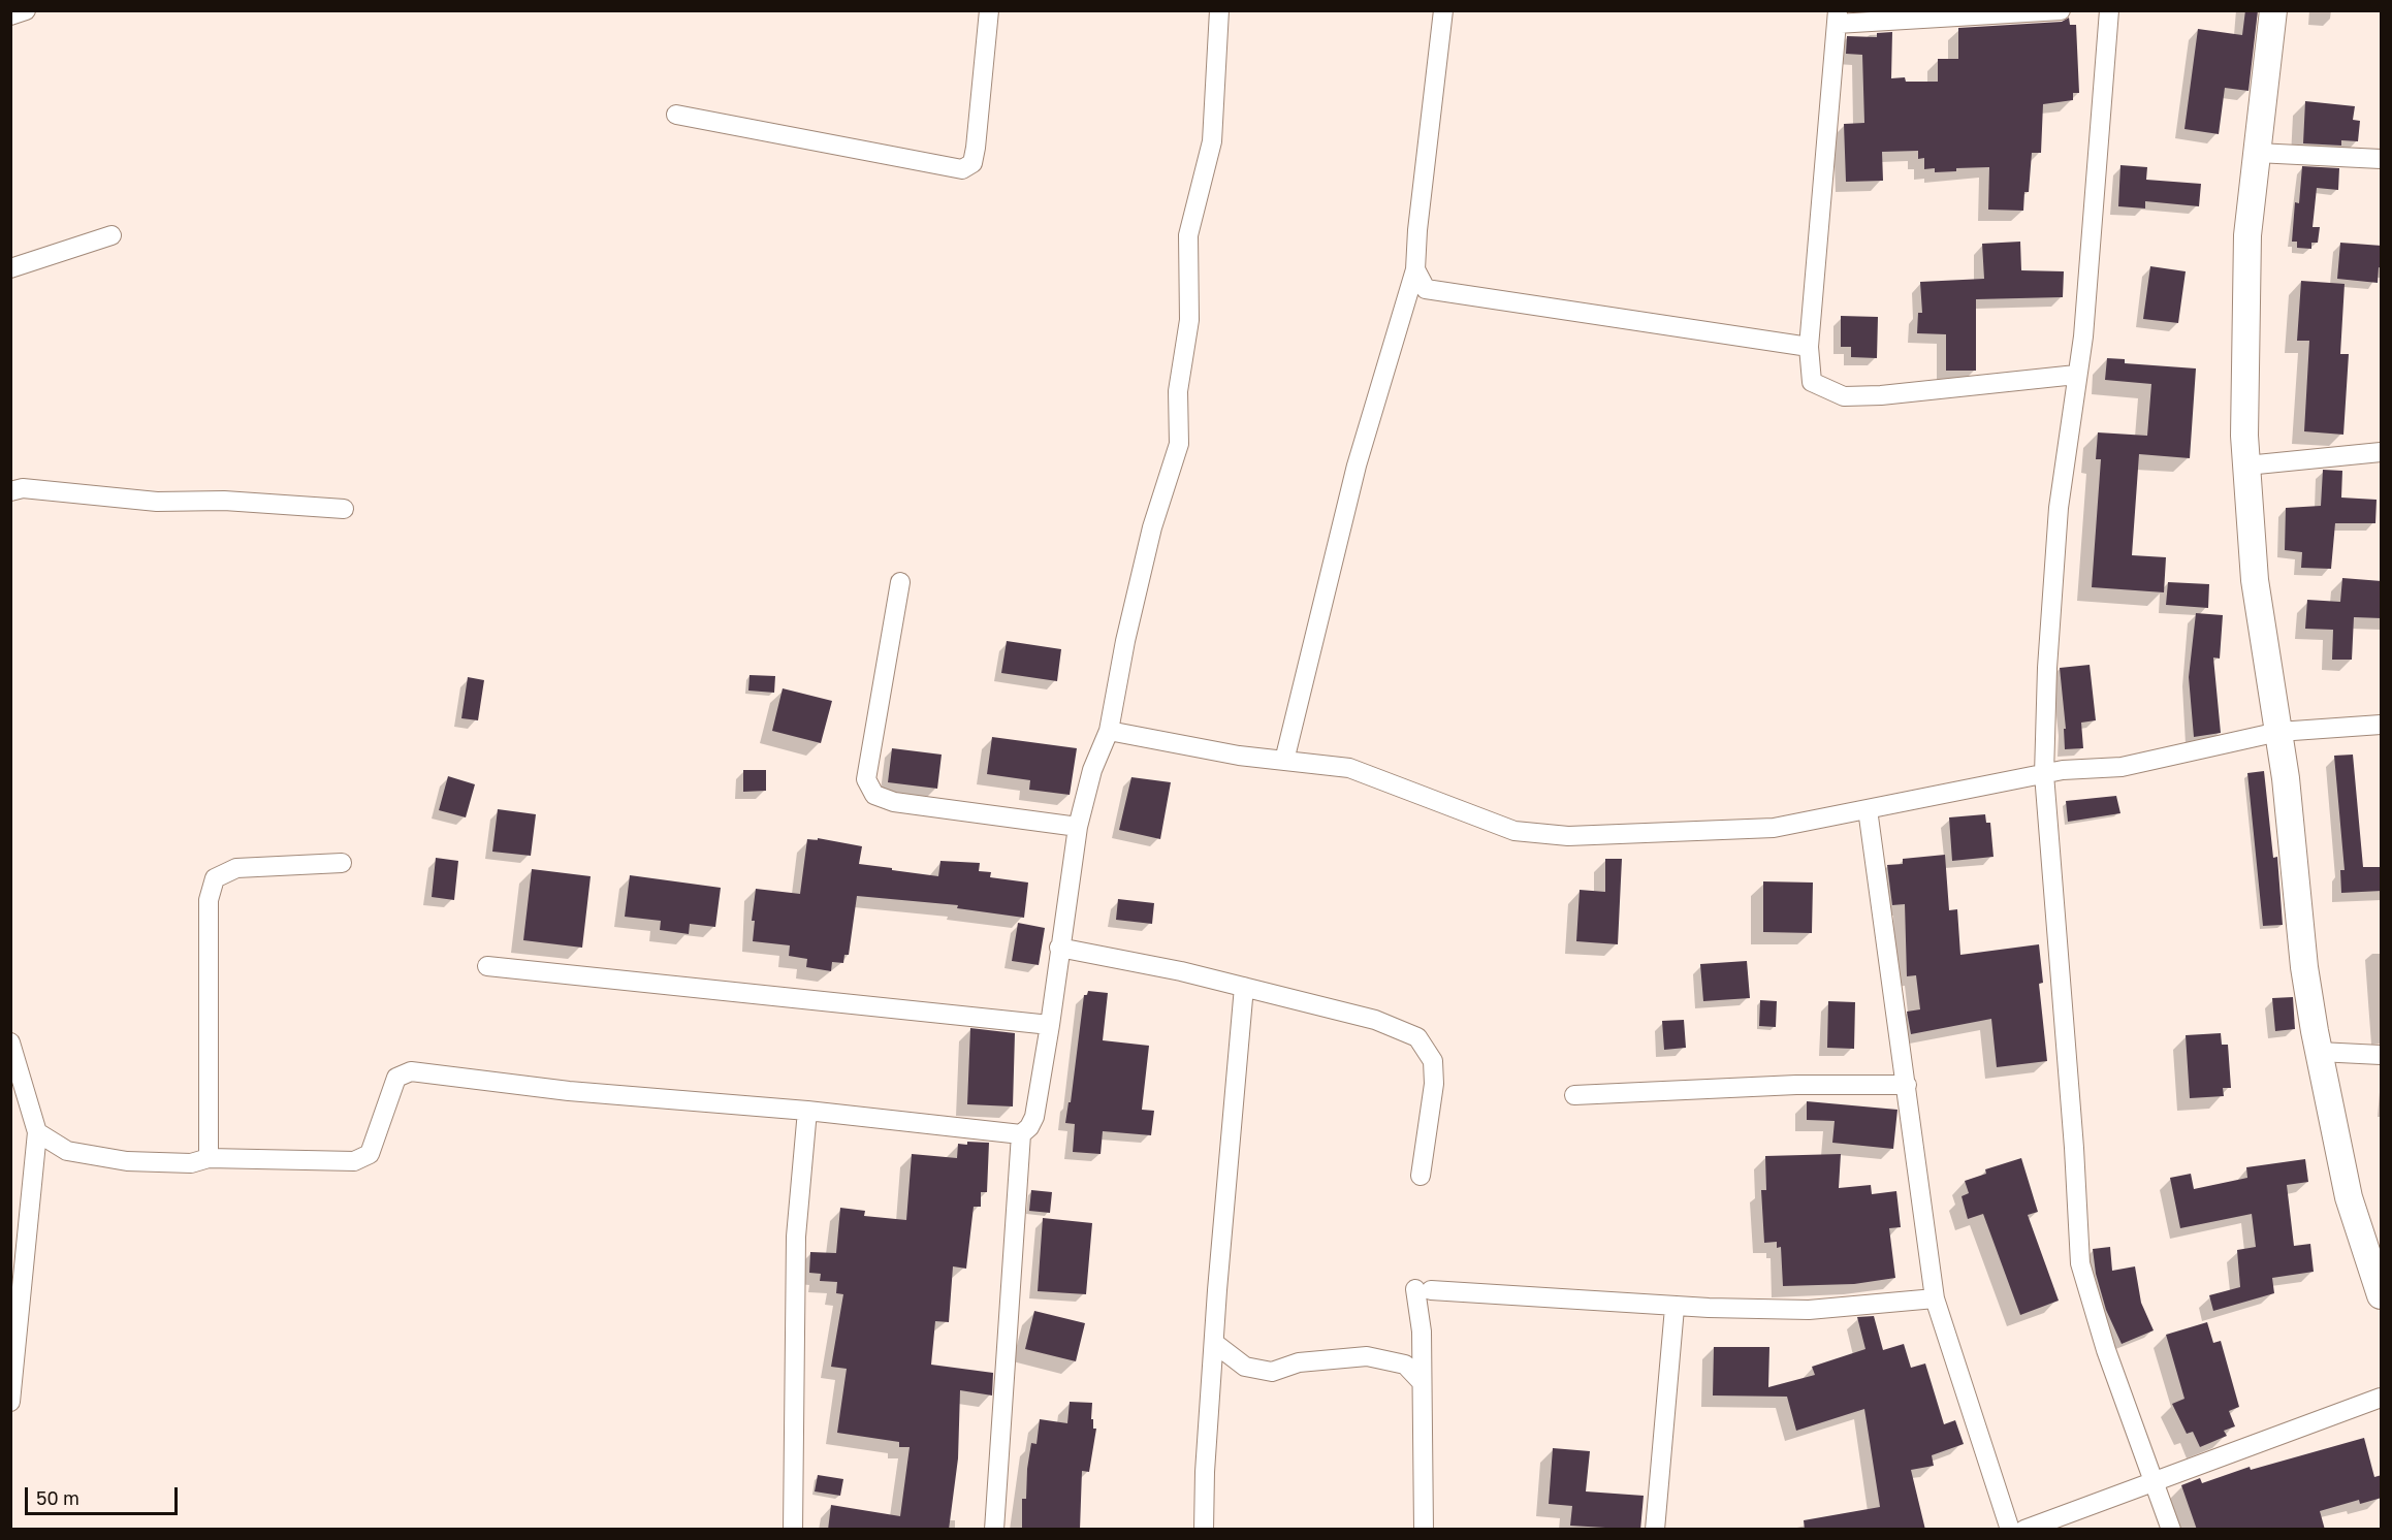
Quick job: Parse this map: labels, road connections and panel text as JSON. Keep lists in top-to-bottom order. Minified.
{"scale_bar":"50 m"}
